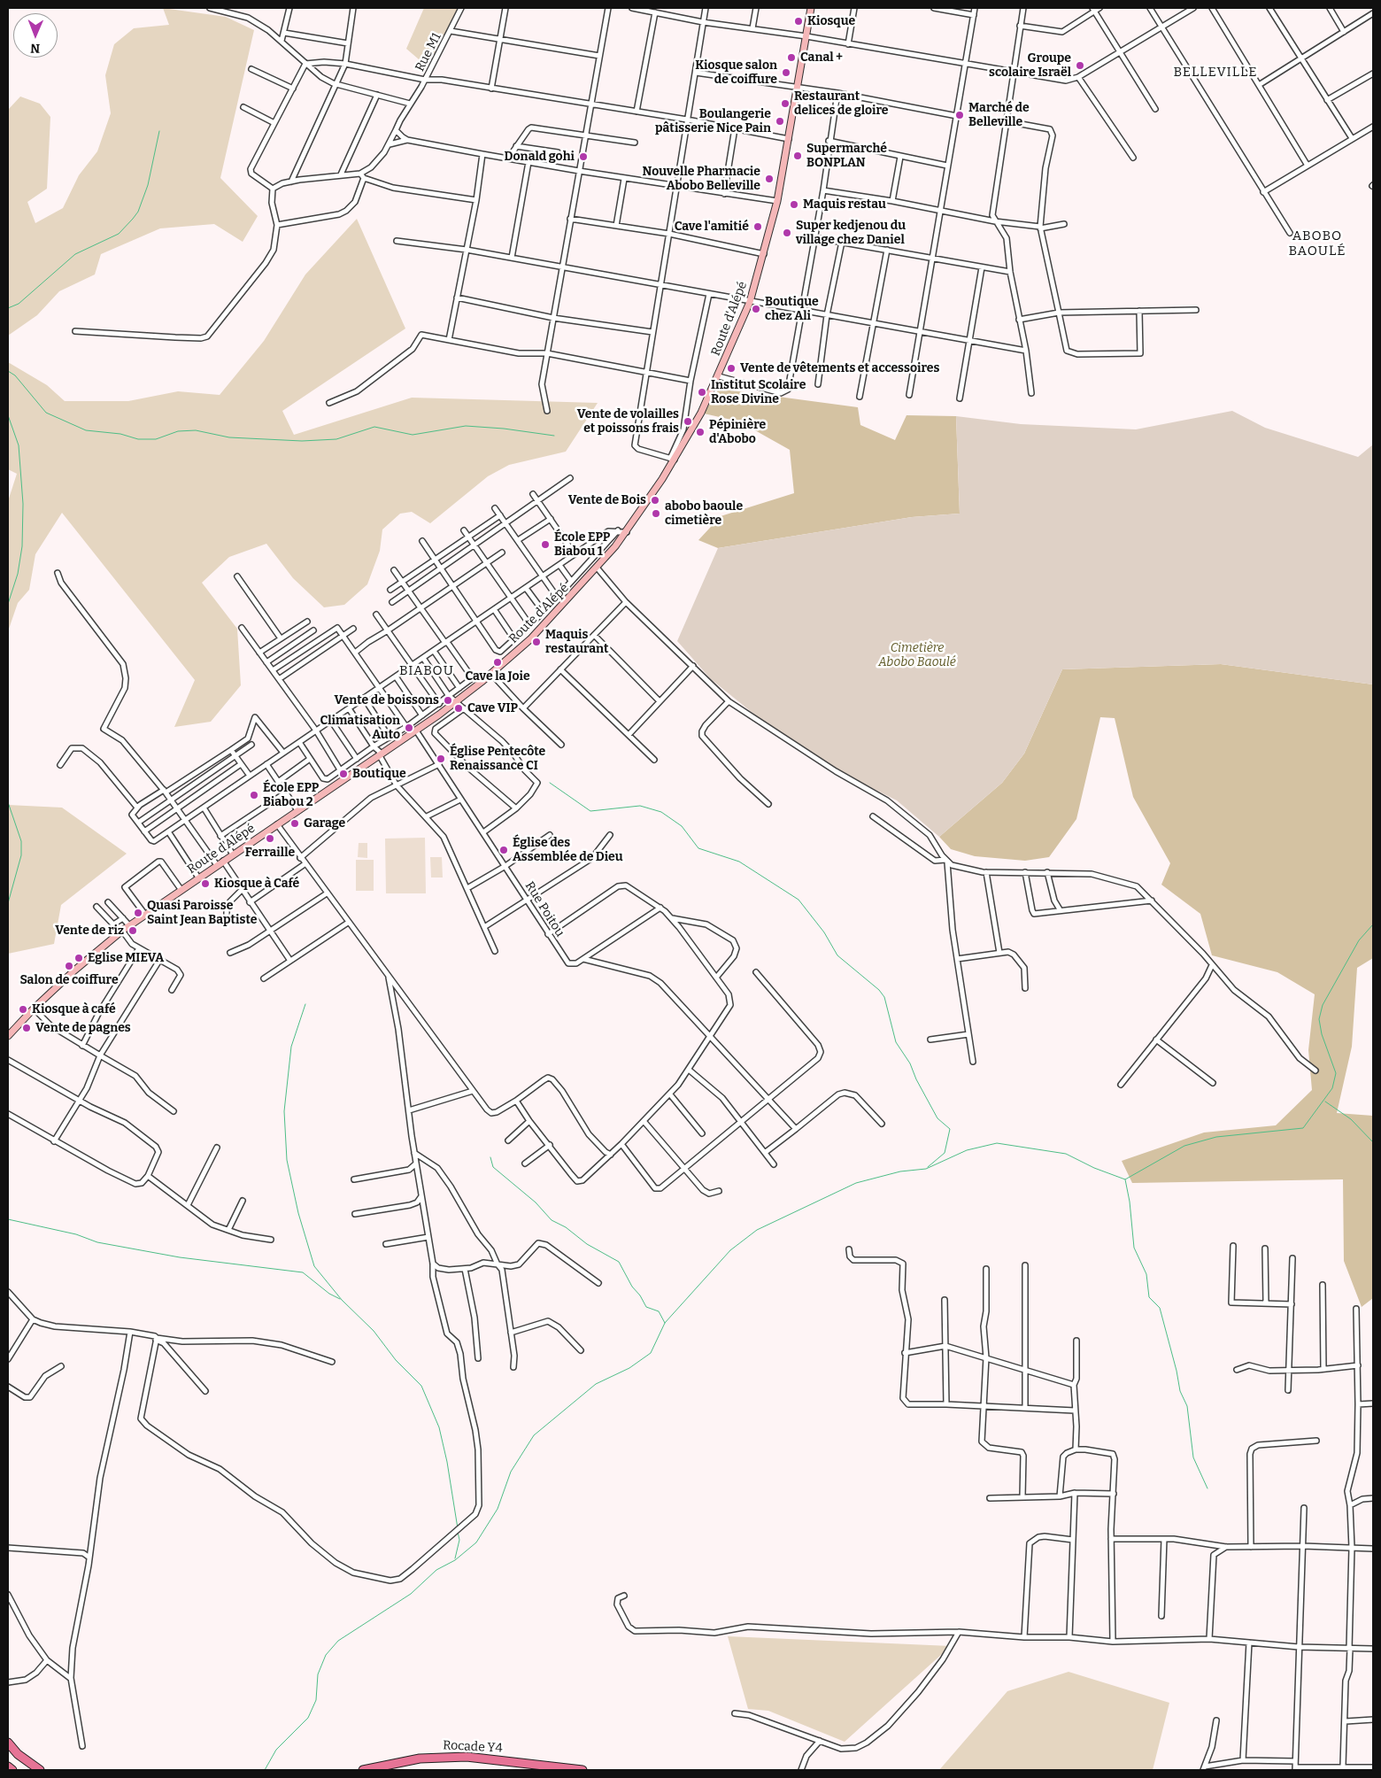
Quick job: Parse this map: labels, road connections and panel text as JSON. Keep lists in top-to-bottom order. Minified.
{"streets":{"highway":["Rocade Y4"],"main road":["Route d'Alépé"],"street":["Rue M1","Rue Poitou"]},"crossings":[["Route d'Alépé","Rue Poitou"]],"districts":["BELLEVILLE","ABOBO BAOULÉ","BIABOU"],"parks":["Cimetière Abobo Baoulé"],"places":["Kiosque","Canal +","Groupe scolaire Israël","Kiosque salon de coiffure","Restaurant delices de gloire","Marché de Belleville","Boulangerie pâtisserie Nice Pain","Supermarché BONPLAN","Donald gohi","Nouvelle Pharmacie Abobo Belleville","Maquis restau","Cave l'amitié","Super kedjenou du village chez Daniel","Boutique chez Ali","Vente de vêtements et accessoires","Institut Scolaire Rose Divine","Vente de volailles et poissons frais","Pépinière d'Abobo","Vente de Bois","abobo baoule cimetière","École EPP Biabou 1","Maquis restaurant","Cave la Joie","Vente de boissons","Cave VIP","Climatisation Auto","Église Pentecôte Renaissance CI","Boutique","École EPP Biabou 2","Garage","Ferraille","Église des Assemblée de Dieu","Kiosque à Café","Quasi Paroisse Saint Jean Baptiste","Vente de riz","Eglise MIEVA","Salon de coiffure","Kiosque à café","Vente de pagnes"],"north":"bottom"}
